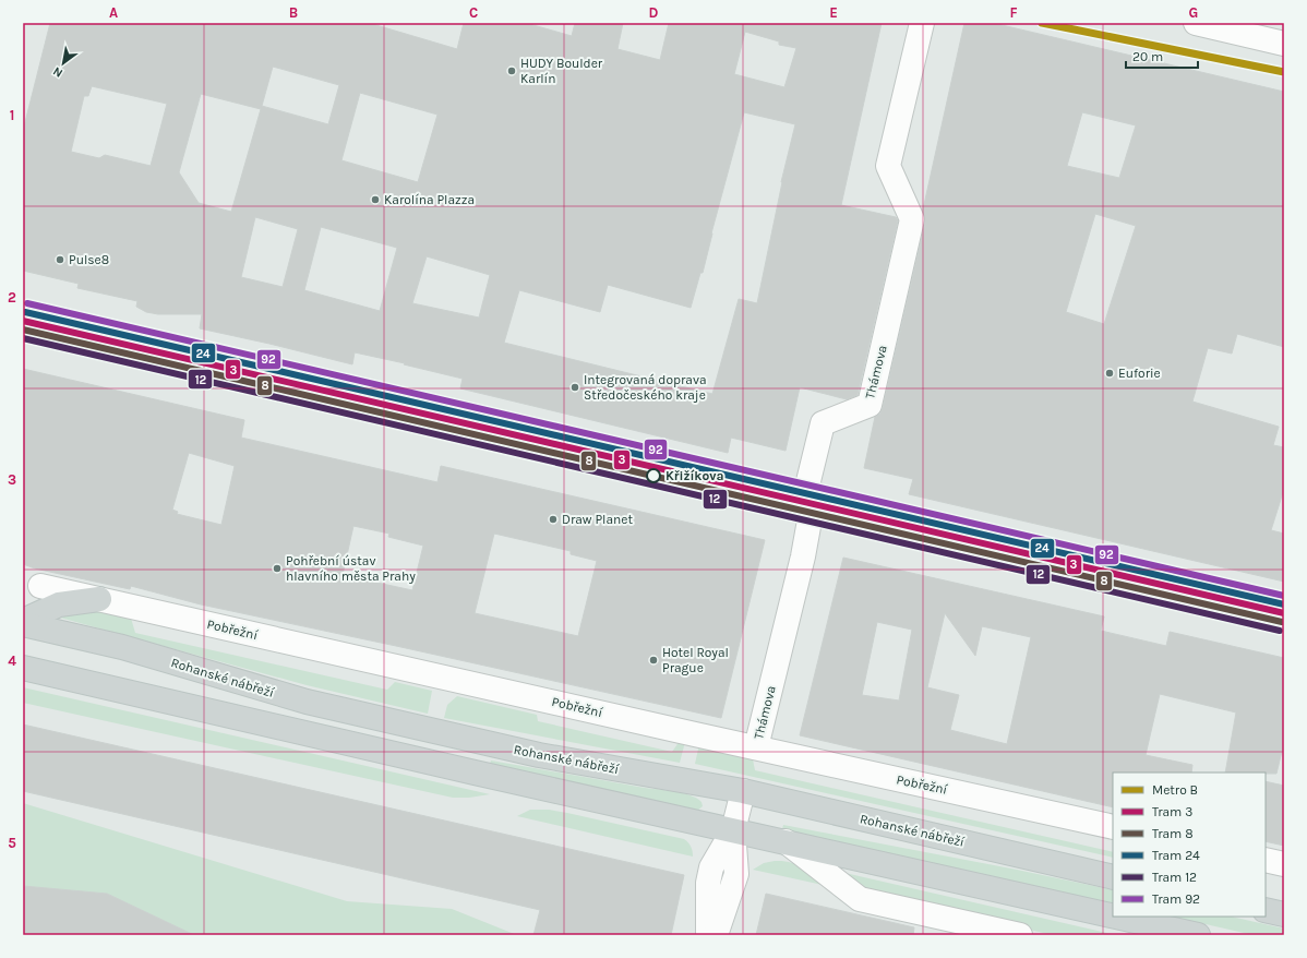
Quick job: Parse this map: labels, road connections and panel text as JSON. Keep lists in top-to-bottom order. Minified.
{"streets":{"main road":["Rohanské nábřeží"],"street":["Thámova","Pobřežní"]},"crossings":[["Thámova","Pobřežní"]],"places":["HUDY Boulder Karlín","Karolína Plazza","Pulse8","Euforie","Integrovaná doprava Středočeského kraje","Křižíkova","Draw Planet","Pohřební ústav hlavního města Prahy","Hotel Royal Prague"],"lines":["metro line B","tram line 92","tram line 24","tram line 3","tram line 8","tram line 12"],"legend":["Metro B","Tram 3","Tram 8","Tram 24","Tram 12","Tram 92"],"scale_bar":"20 m","north":"bottom left","grid":{"columns":["A","B","C","D","E","F","G"],"rows":["1","2","3","4","5"]}}
